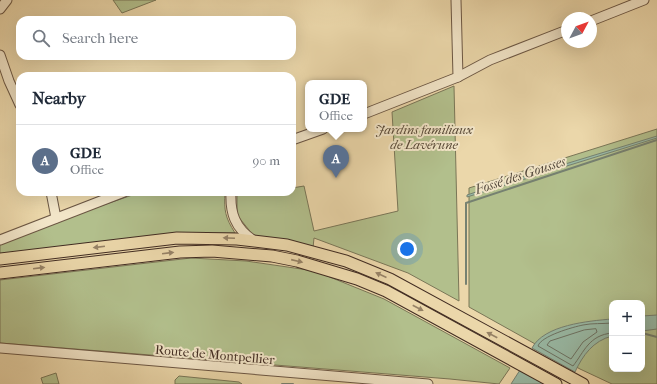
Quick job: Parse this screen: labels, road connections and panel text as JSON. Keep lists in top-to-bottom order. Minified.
{"streets":{"street":["Route de Montpellier"]},"water":["Fossé des Gousses"],"parks":["Jardins familiaux de Lavérune"],"north":"top right","page":{"search":"Search here","heading":"Nearby","popup":["GDE","Office"],"list":[{"mark":"A","name":"GDE","note":"Office","value":"90 m"}],"pins":"A","map_buttons":["+","−"]}}
